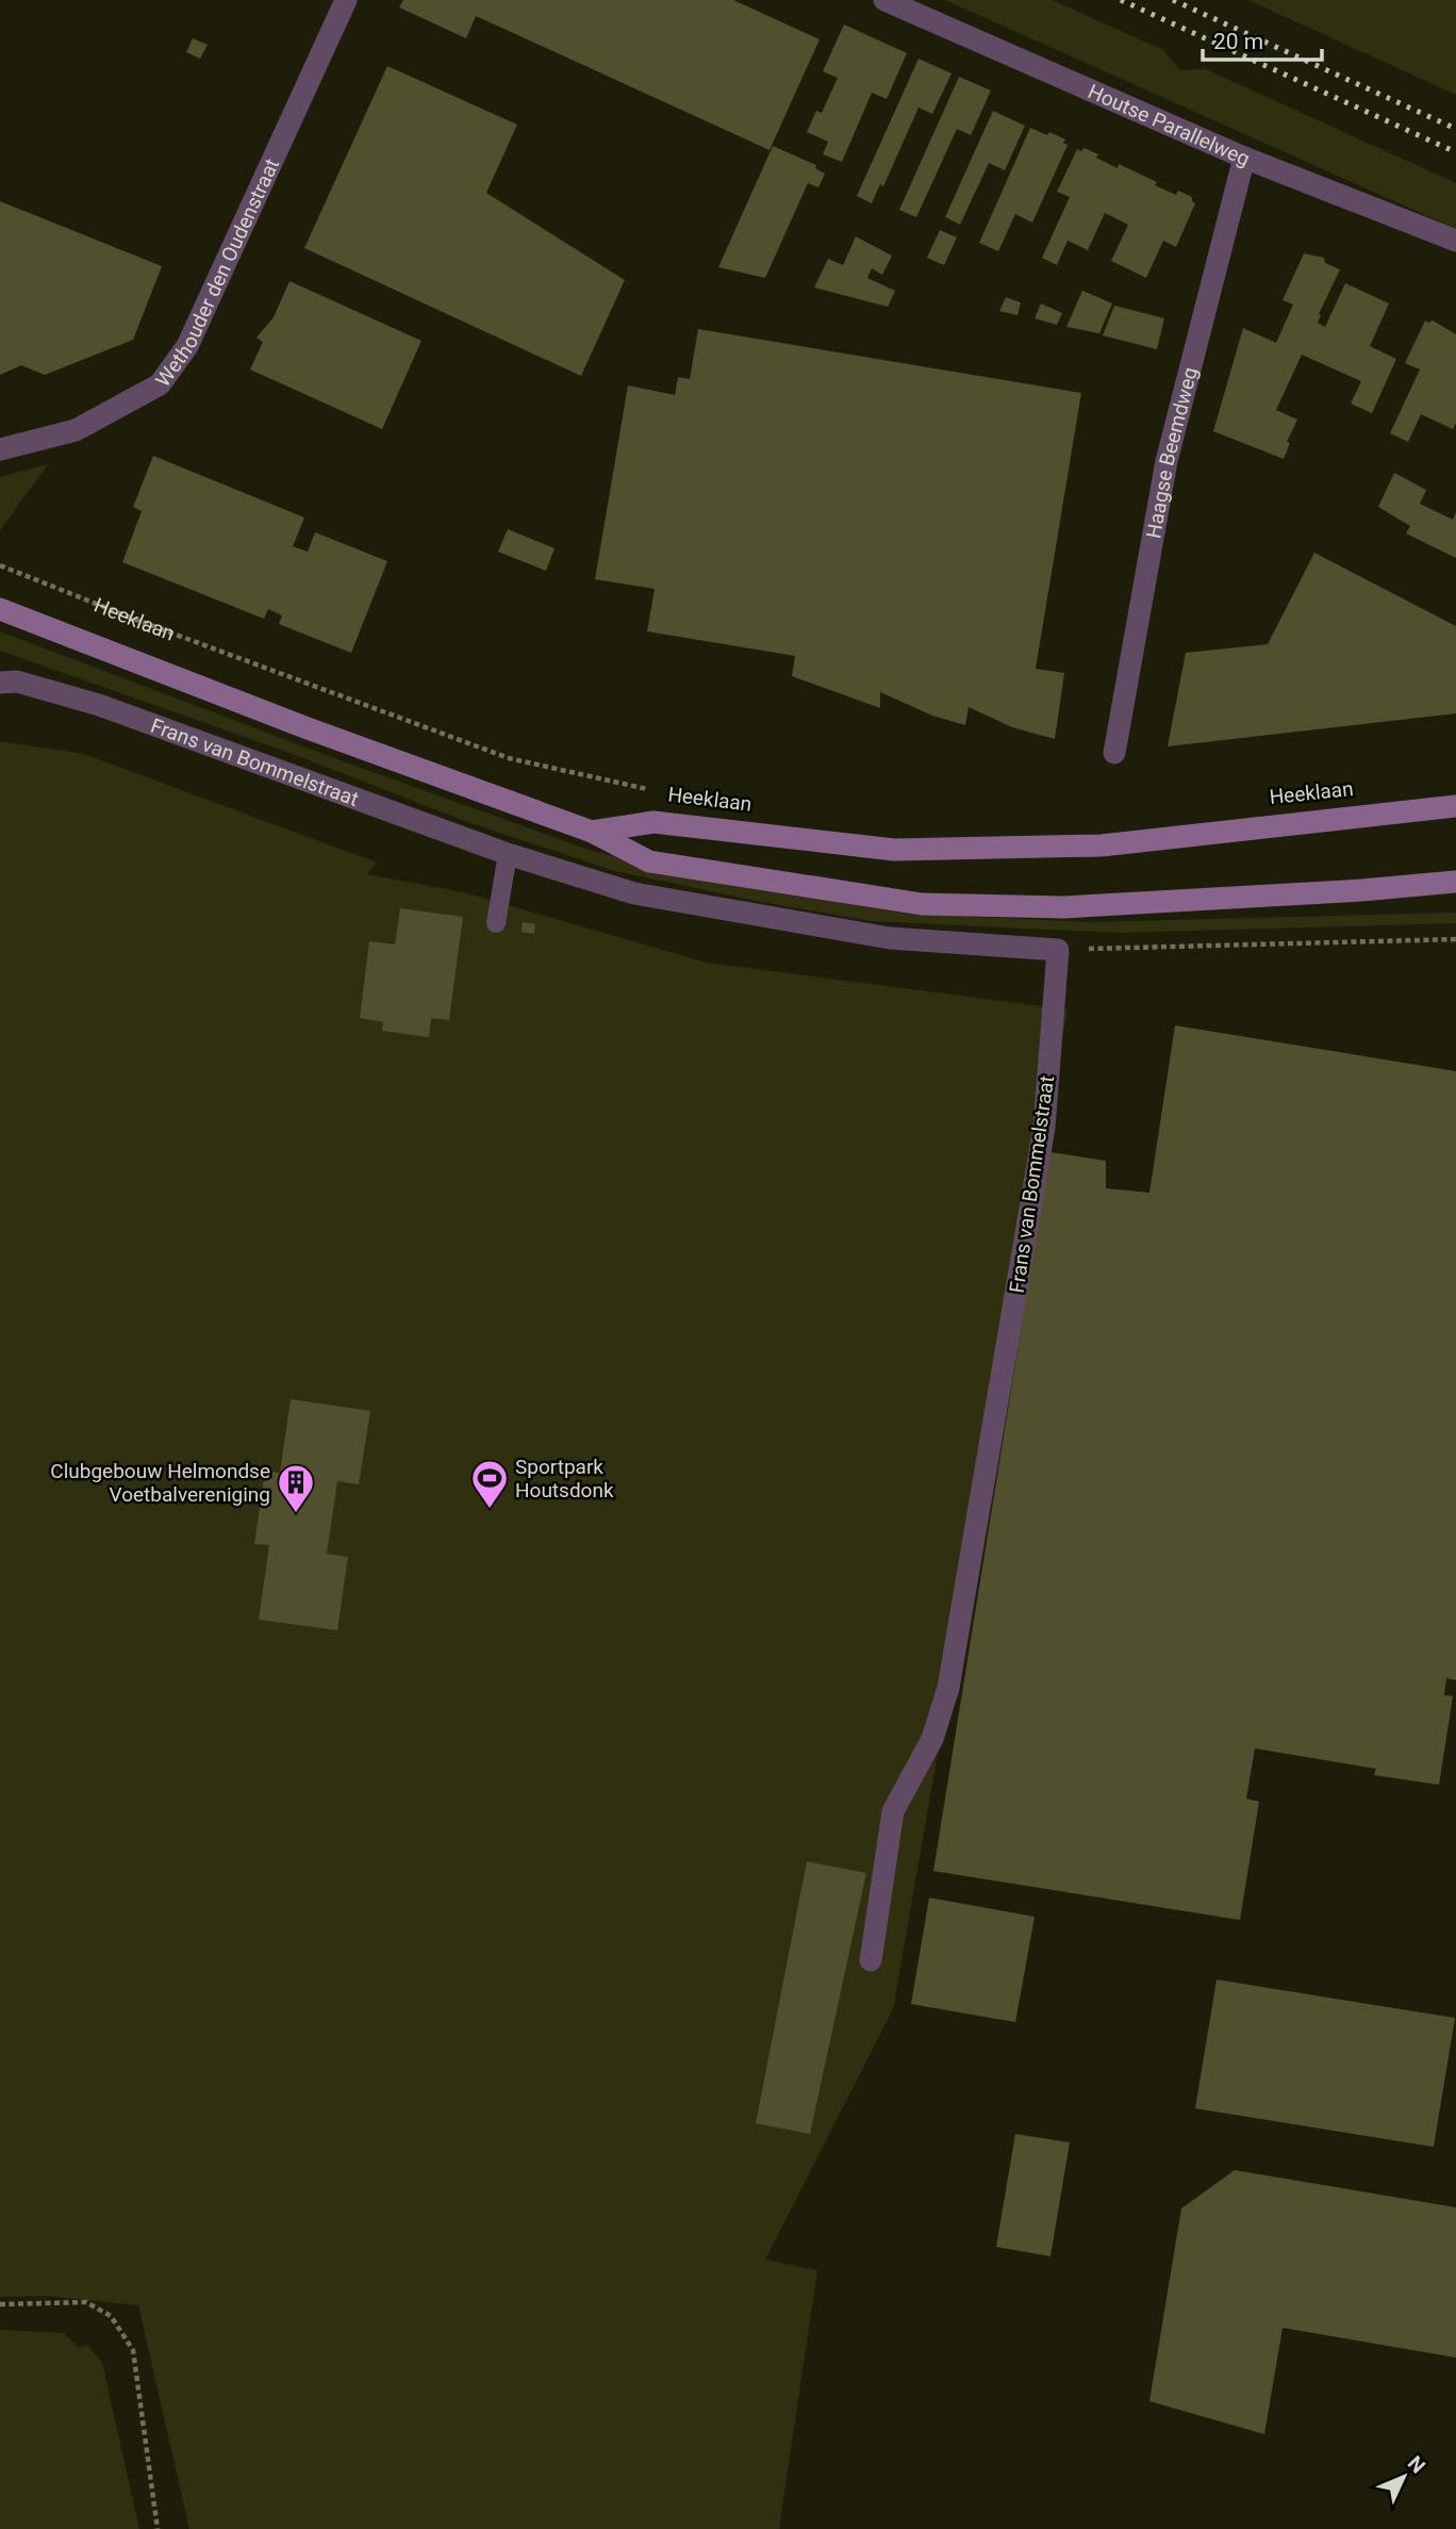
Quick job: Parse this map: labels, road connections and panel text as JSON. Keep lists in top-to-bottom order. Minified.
{"streets":{"main road":["Heeklaan"],"street":["Houtse Parallelweg","Wethouder den Oudenstraat","Haagse Beemdweg","Frans van Bommelstraat"]},"crossings":[["Houtse Parallelweg","Haagse Beemdweg"]],"places":{"sports":["Sportpark Houtsdonk"],"building":["Clubgebouw Helmondse Voetbalvereniging"]},"scale_bar":"20 m","north":"top right"}
